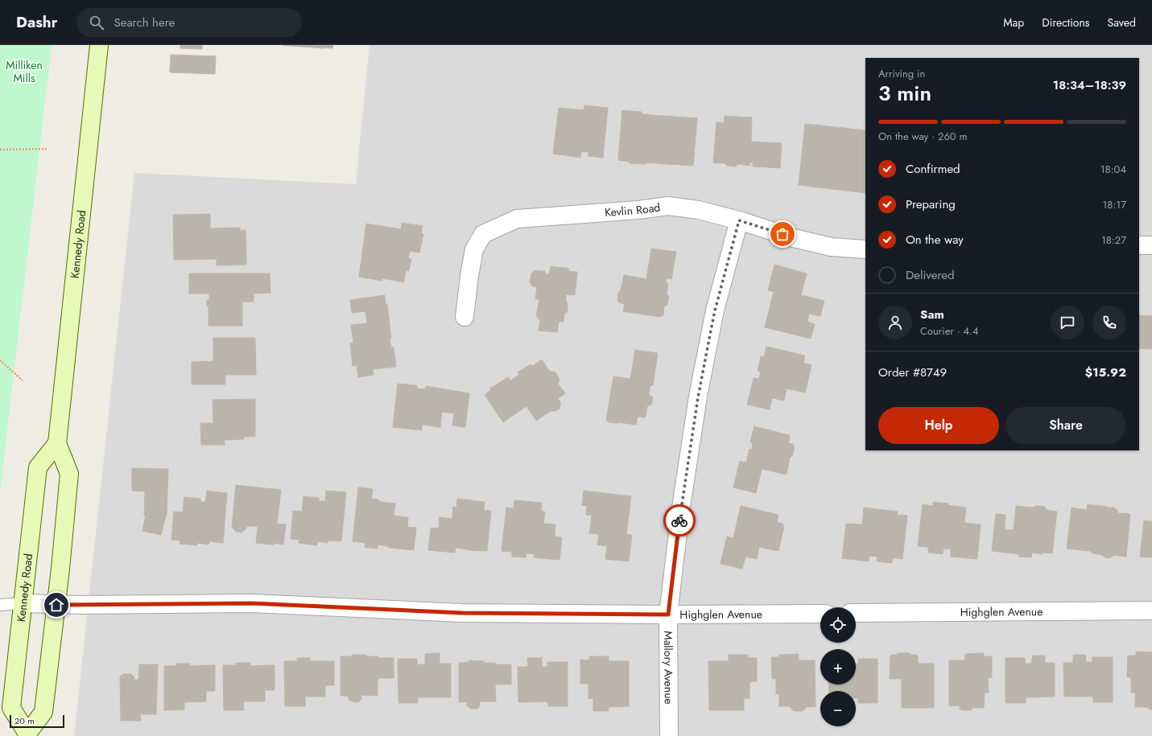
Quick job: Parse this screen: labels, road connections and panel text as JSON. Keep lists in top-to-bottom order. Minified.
{"streets":{"main road":["Kennedy Road"],"street":["Kevlin Road","Highglen Avenue","Mallory Avenue"]},"crossings":[["Kevlin Road","Mallory Avenue"],["Kennedy Road","Highglen Avenue"],["Highglen Avenue","Mallory Avenue"]],"parks":["Milliken Mills"],"scale_bar":"20 m","page":{"header":"Dashr","search":"Search here","nav":["Map","Directions","Saved"],"heading":["3 min","Arriving in","18:34–18:39"],"panel":["Sam","Courier · 4.4","Order #8749","$15.92"],"bar":"On the way · 260 m","list":[["Confirmed","18:04"],["Preparing","18:17"],["On the way","18:27"],"Delivered"],"buttons":["Help","Share"],"map_buttons":["+","−"],"scale":"20 m"}}
